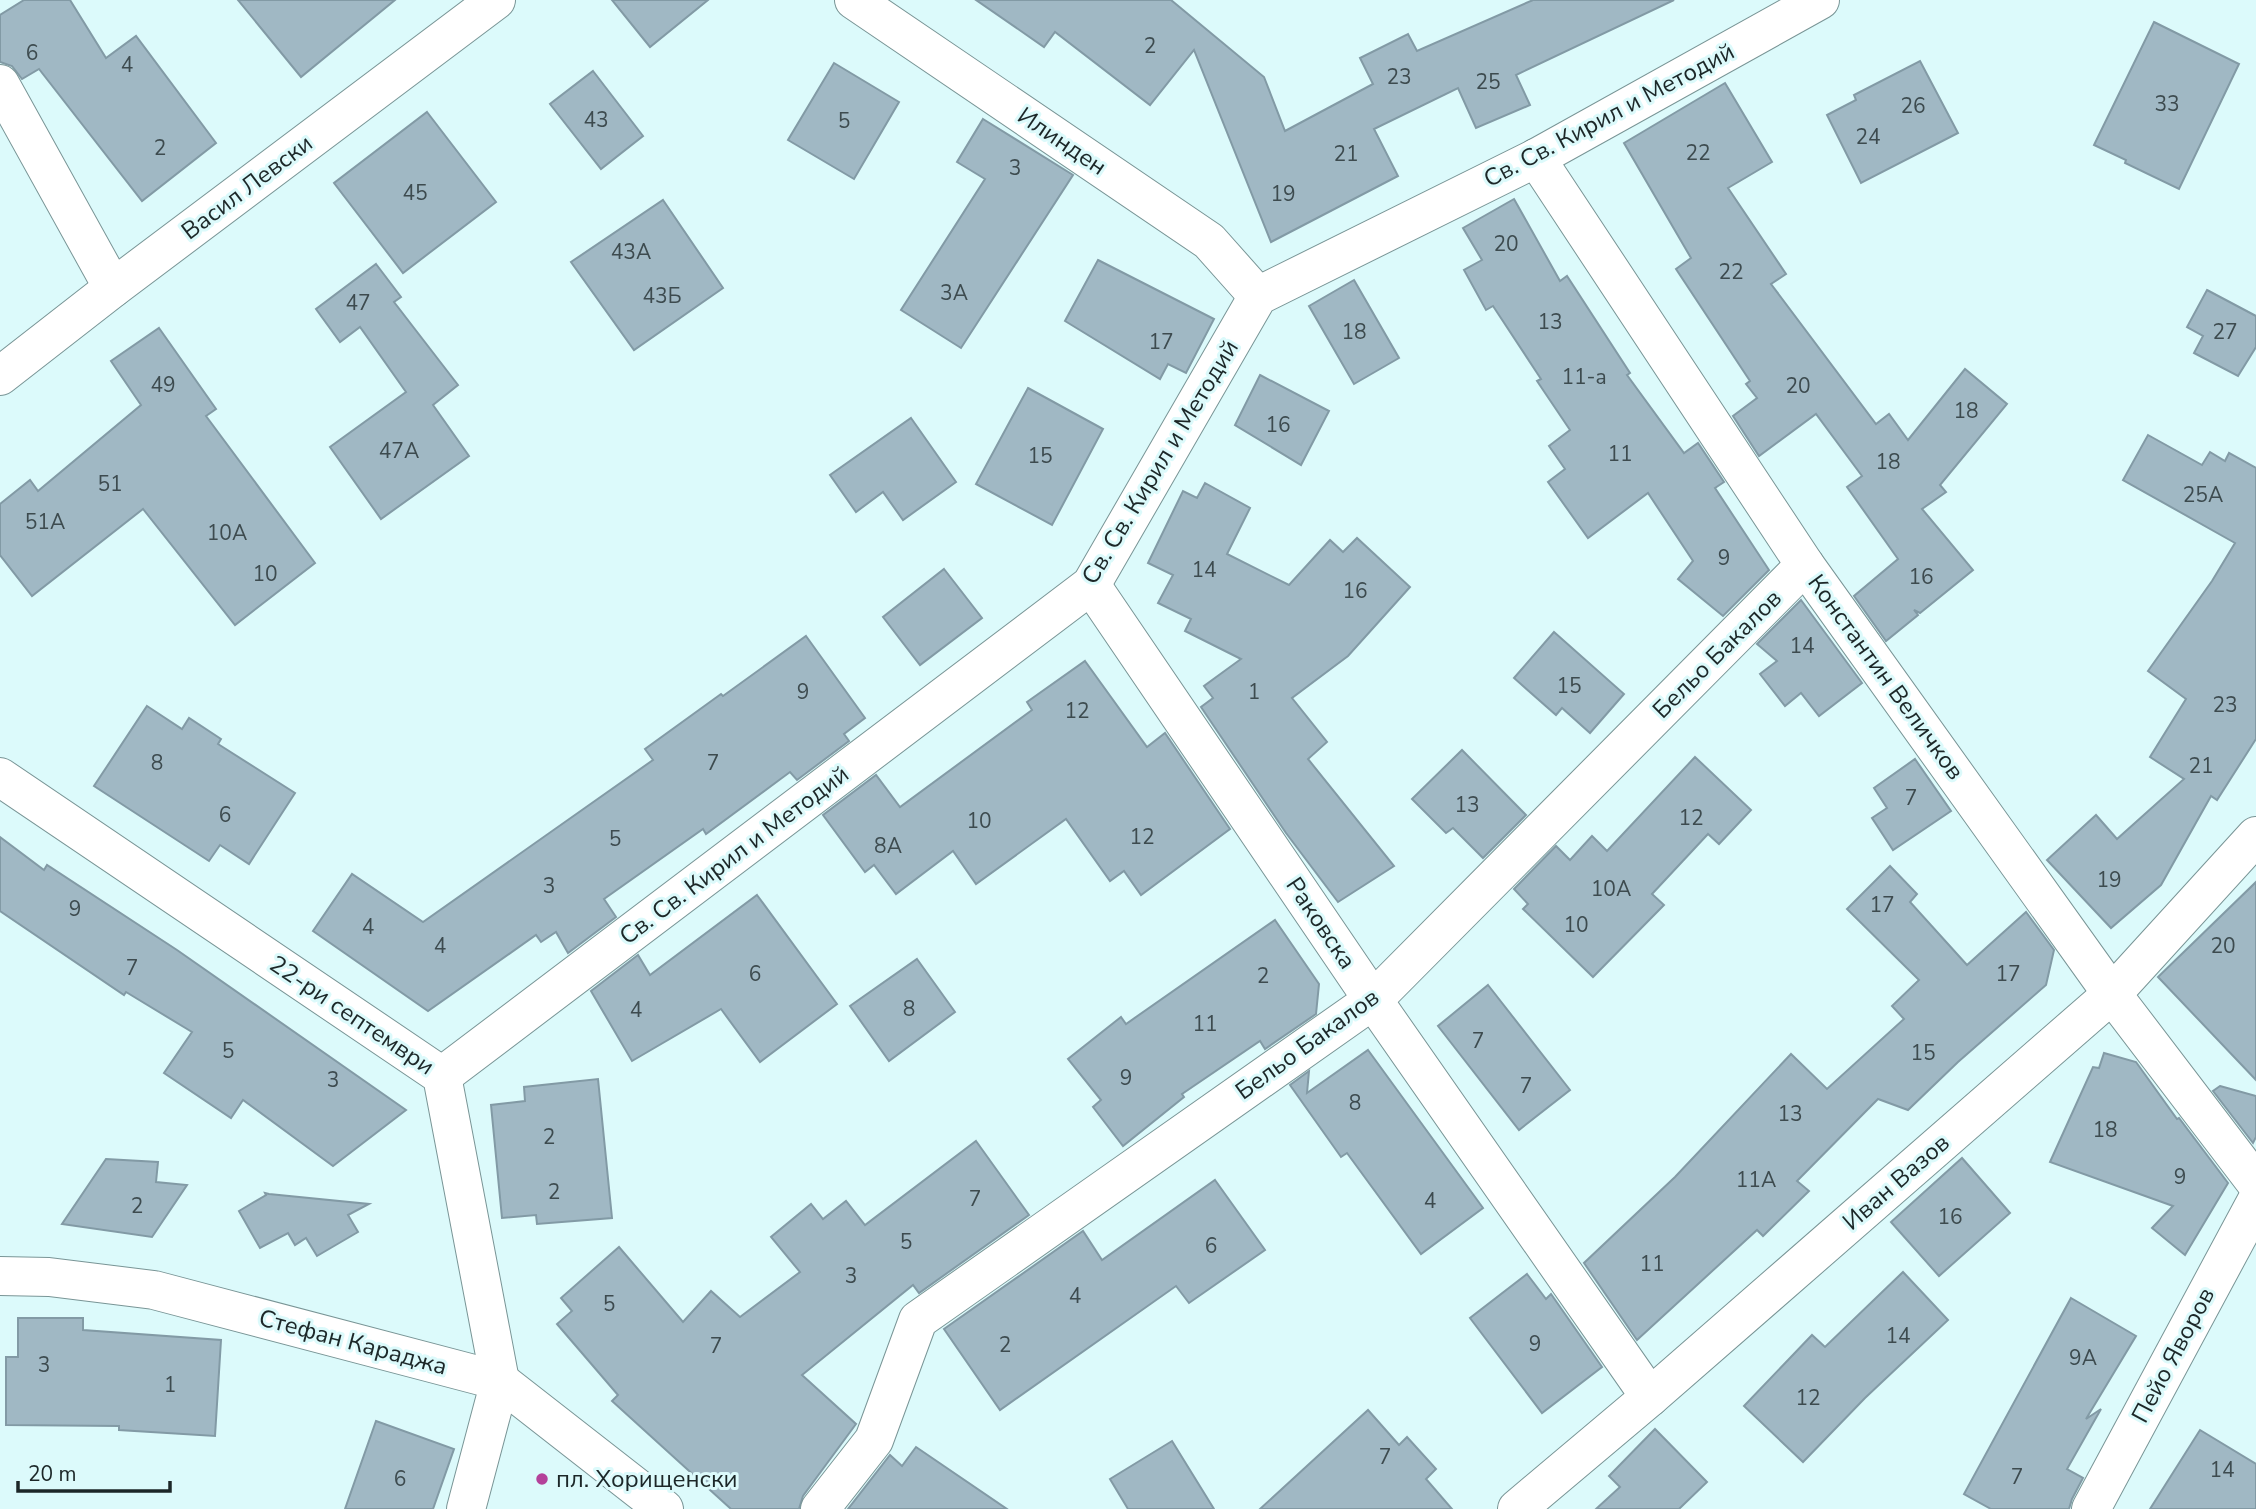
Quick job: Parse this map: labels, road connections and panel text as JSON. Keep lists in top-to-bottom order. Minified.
{"streets":{"street":["Св. Св. Кирил и Методий","Илинден","Васил Левски","Бельо Бакалов","Константин Величков","Раковска","22-ри септември","Иван Вазов","Стефан Караджа","Пейо Яворов"]},"crossings":[["Св. Св. Кирил и Методий","Илинден"],["Св. Св. Кирил и Методий","Константин Величков"],["Св. Св. Кирил и Методий","Раковска"],["Св. Св. Кирил и Методий","22-ри септември"],["Бельо Бакалов","Константин Величков"],["Бельо Бакалов","Раковска"],["Константин Величков","Иван Вазов"],["Раковска","Иван Вазов"],["22-ри септември","Стефан Караджа"]],"places":["пл. Хорищенски"],"house_numbers":["2","6","4","23","25","33","26","43","5","24","2","22","21","3","45","19","20","43А","22","3А","43Б","47","13","18","27","17","11-a","49","20","18","16","47А","11","15","18","51","25А","51А","10А","9","14","10","16","16","14","15","9","1","23","12","8","7","21","7","13","6","12","10","12","5","8А","19","3","10А","17","9","10","4","4","20","7","6","17","2","8","4","11","7","5","15","9","3","7","8","13","18","2","9","11А","2","7","4","2","16","5","6","11","3","4","5","14","9","2","7","9А","3","1","12","7","14","7","6"],"scale_bar":"20 m"}
